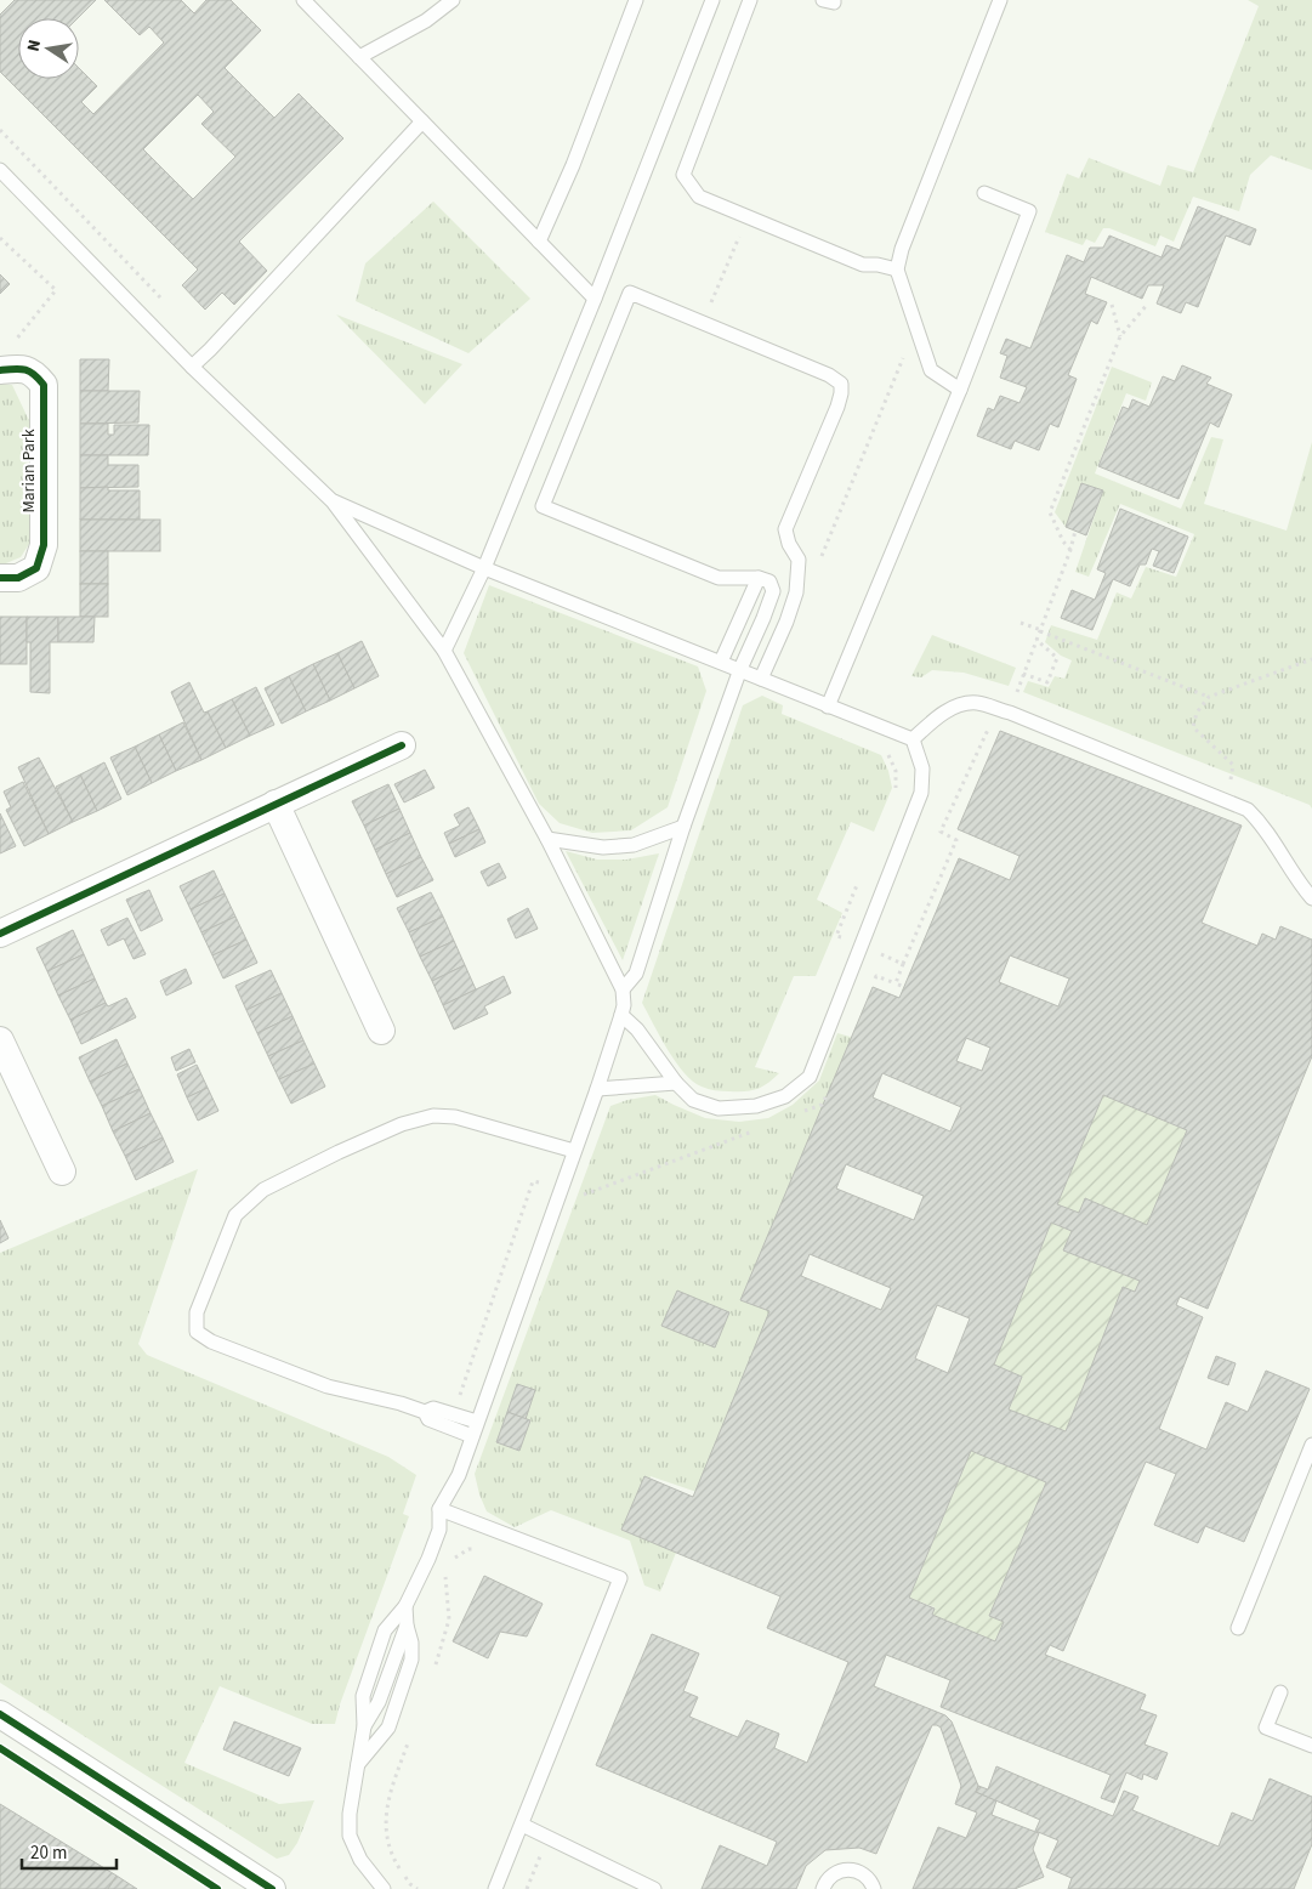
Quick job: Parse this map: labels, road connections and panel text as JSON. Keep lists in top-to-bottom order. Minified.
{"streets":{"street":["Marian Park"]},"scale_bar":"20 m","north":"left"}
